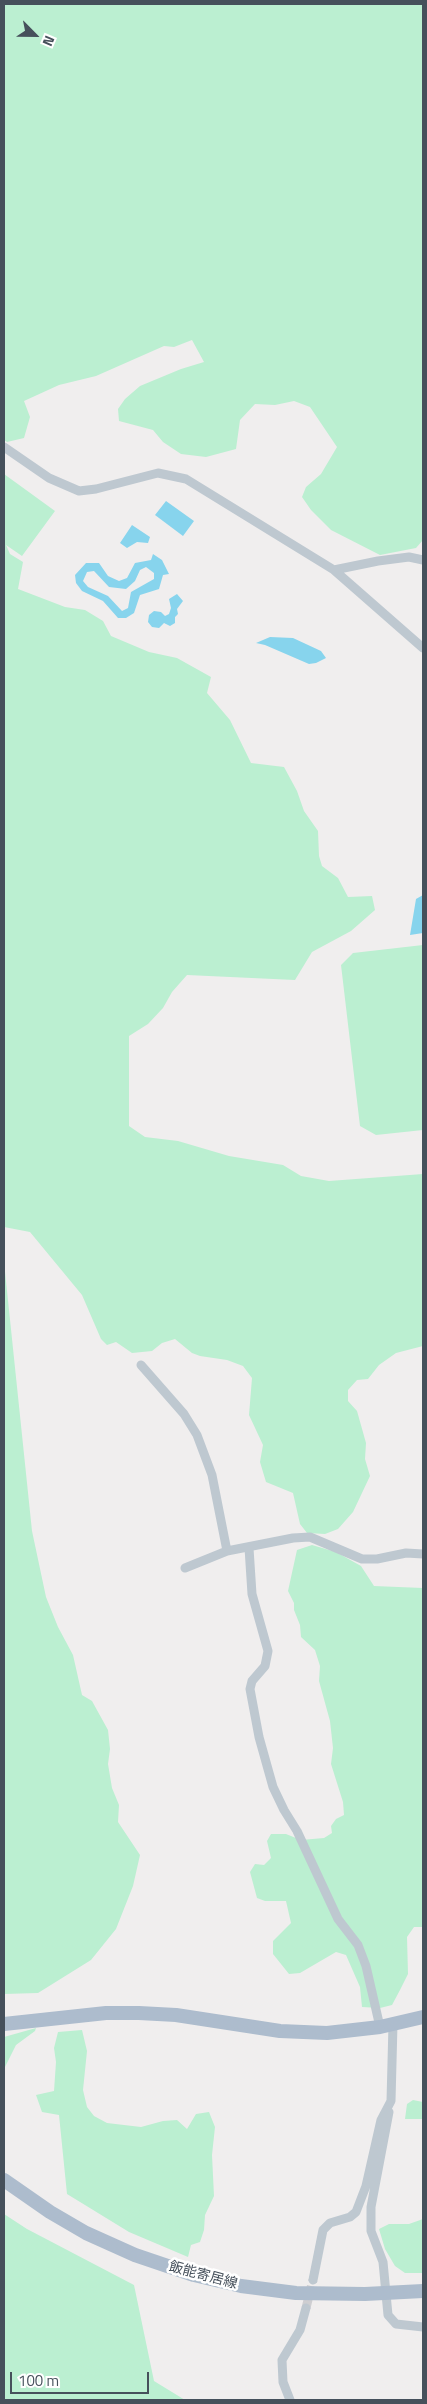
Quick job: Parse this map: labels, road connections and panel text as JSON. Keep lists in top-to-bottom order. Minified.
{"streets":{"main road":["飯能寄居線"]},"scale_bar":"100 m","north":"bottom right"}
